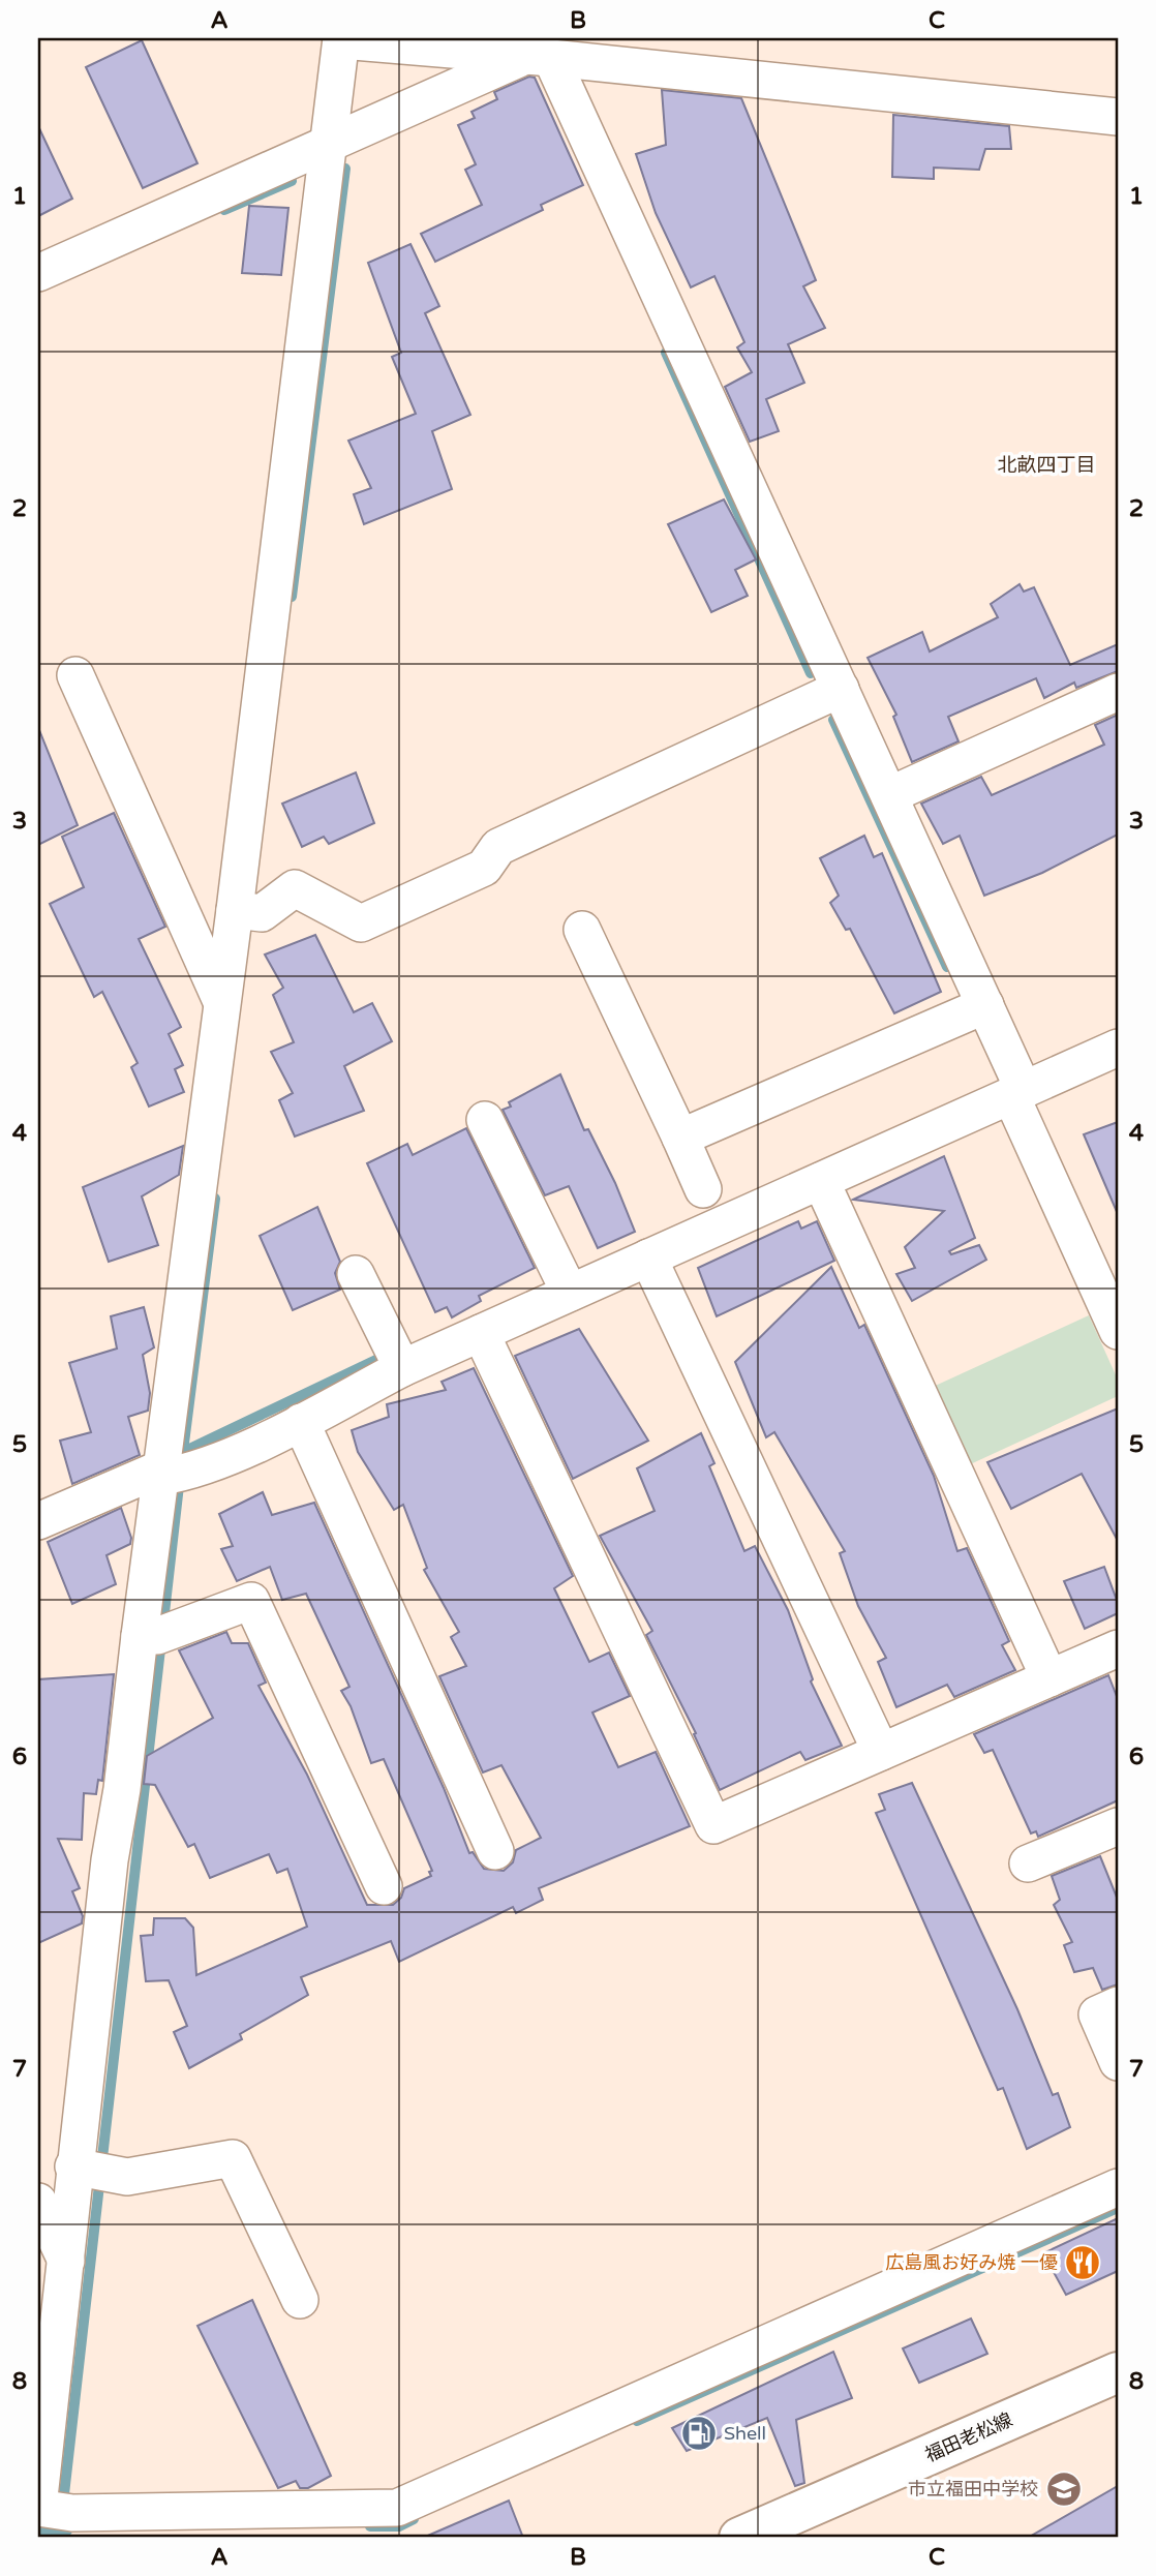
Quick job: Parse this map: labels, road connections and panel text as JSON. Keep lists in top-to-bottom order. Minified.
{"streets":{"main road":["福田老松線"]},"districts":["北畝四丁目"],"places":{"restaurant":["広島風お好み焼 一優"],"fuel station":["Shell"],"school or university":["市立福田中学校"]},"grid":{"columns":["A","B","C"],"rows":["1","2","3","4","5","6","7","8"]}}
